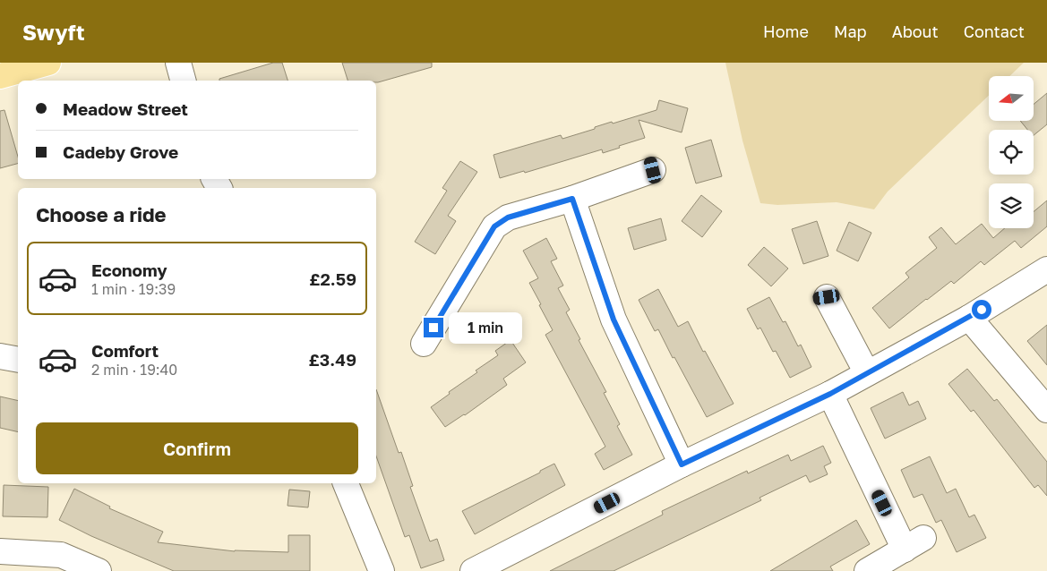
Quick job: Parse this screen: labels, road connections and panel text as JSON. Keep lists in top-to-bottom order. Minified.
{"north":"left","page":{"header":"Swyft","nav":["Home","Map","About","Contact"],"banner":["Meadow Street","Cadeby Grove"],"heading":"Choose a ride","list":[{"name":"Economy","note":"1 min · 19:39","value":"£2.59"},{"name":"Comfort","note":"2 min · 19:40","value":"£3.49"}],"bubble":"1 min","buttons":"Confirm"}}
